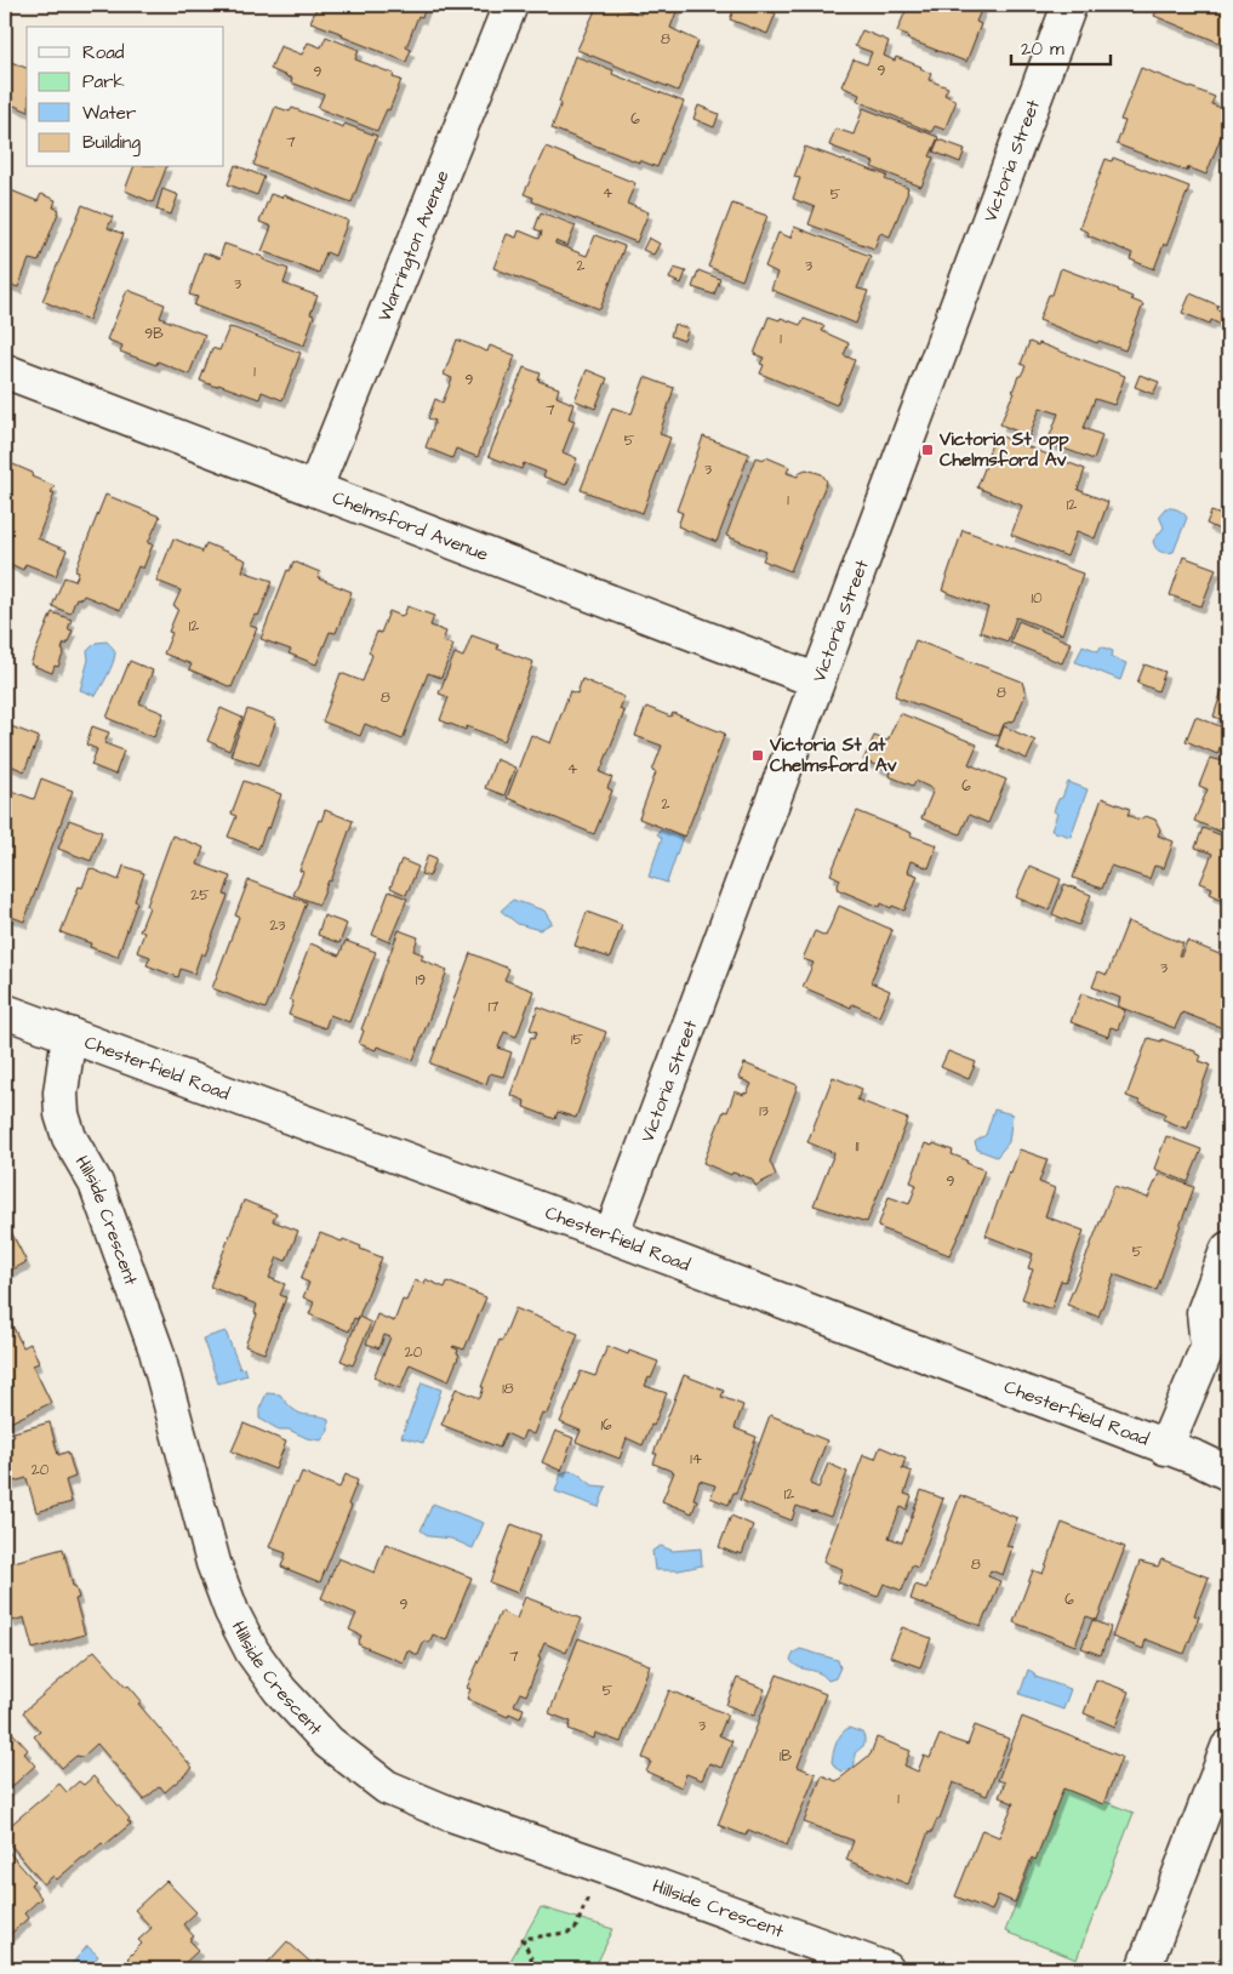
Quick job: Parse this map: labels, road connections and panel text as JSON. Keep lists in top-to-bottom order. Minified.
{"streets":{"street":["Victoria Street","Warrington Avenue","Chelmsford Avenue","Chesterfield Road","Hillside Crescent"]},"crossings":[["Victoria Street","Chelmsford Avenue"],["Victoria Street","Chesterfield Road"],["Warrington Avenue","Chelmsford Avenue"],["Chesterfield Road","Hillside Crescent"]],"places":{"transit":["Victoria St opp Chelmsford Av","Victoria St at Chelmsford Av"]},"house_numbers":["8","9","9","6","7","4","5","2","3","3","9B","1","1","9","7","5","3","1","12","10","12","8","8","4","6","2","25","23","3","19","17","15","13","11","9","5","20","18","16","14","20","12","8","6","9","7","5","3","1B","1"],"legend":["Road","Park","Water","Building"],"scale_bar":"20 m"}
